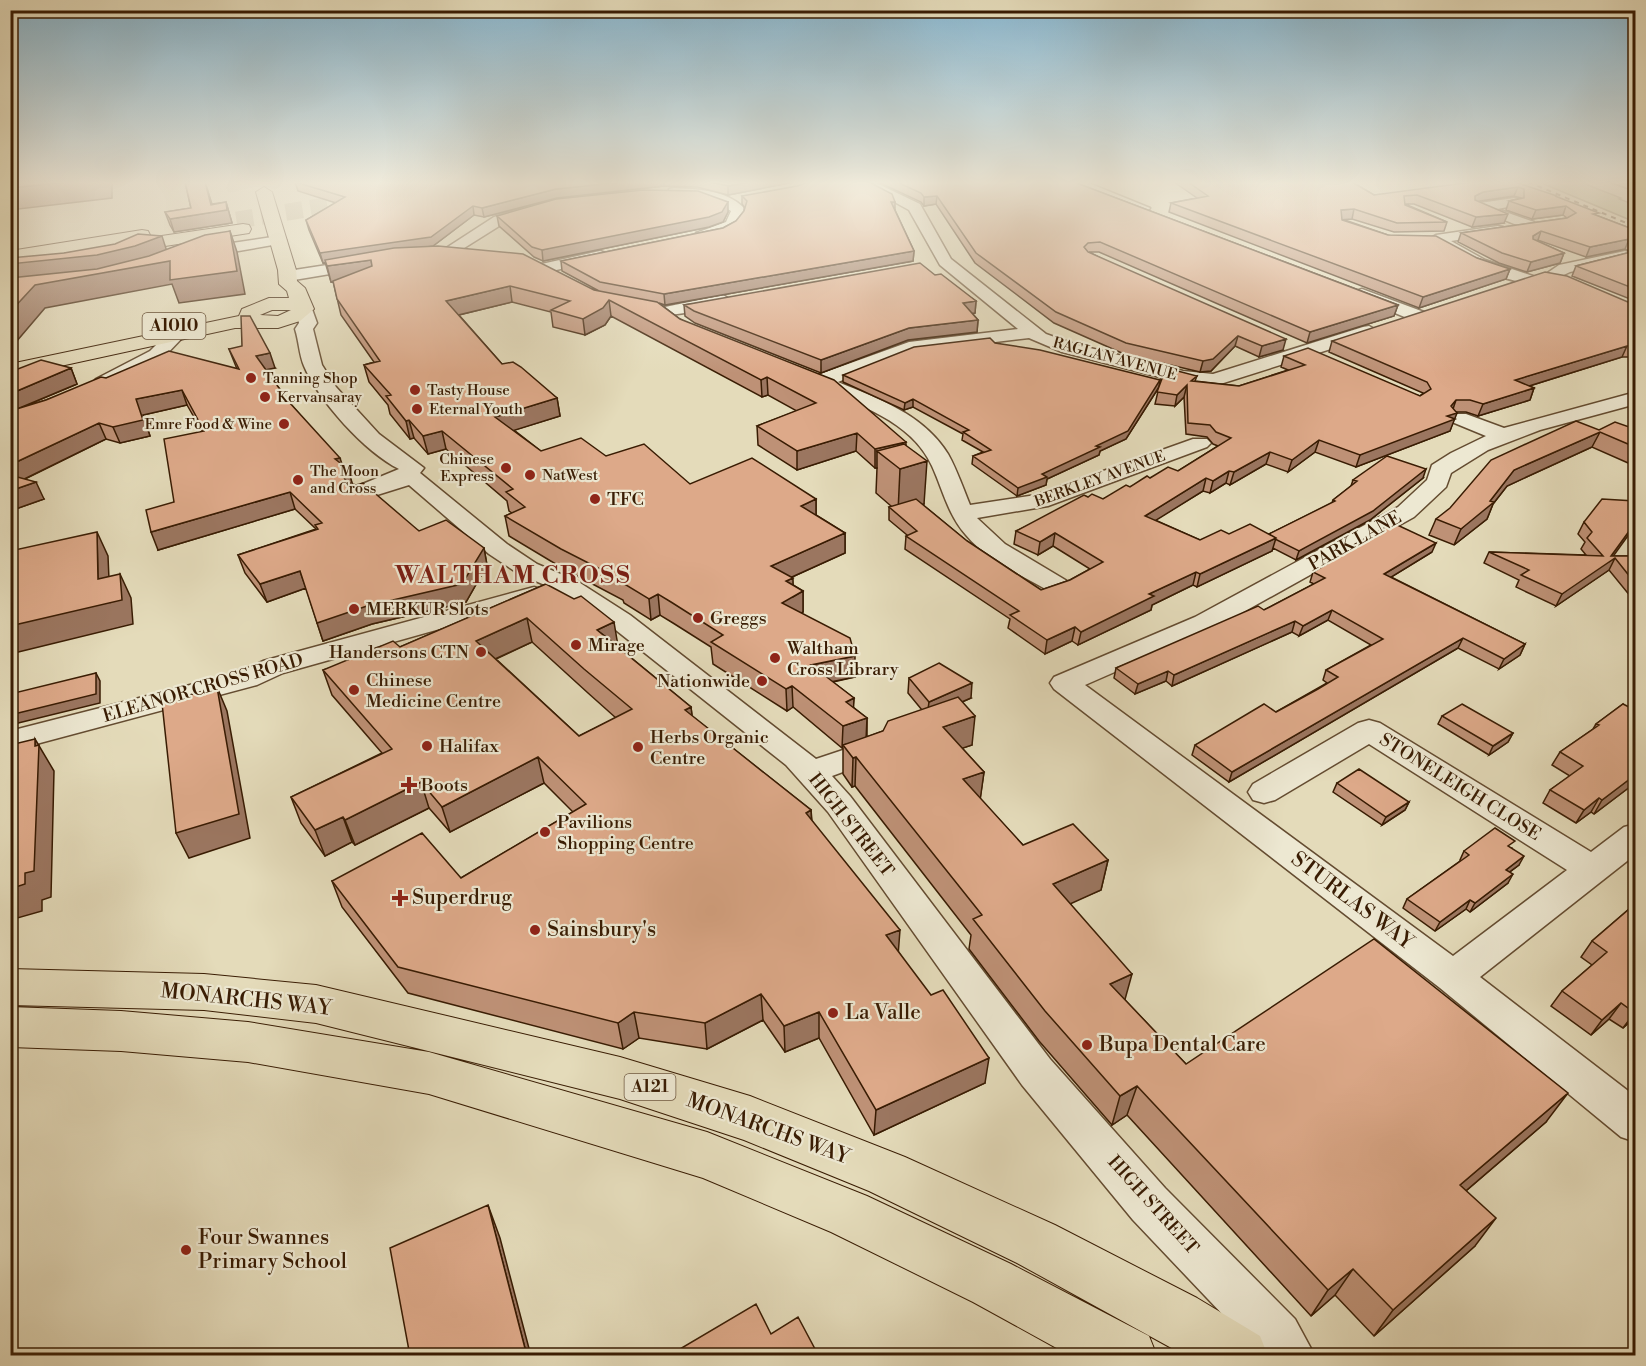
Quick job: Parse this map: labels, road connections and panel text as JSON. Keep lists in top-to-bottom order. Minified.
{"streets":{"main road":["A1010","HIGH STREET","MONARCHS WAY","A121"],"street":["RAGLAN AVENUE","BERKLEY AVENUE","PARK LANE","ELEANOR CROSS ROAD","STONELEIGH CLOSE","STURLAS WAY"]},"crossings":[["PARK LANE","STURLAS WAY"],["ELEANOR CROSS ROAD","HIGH STREET"]],"districts":["WALTHAM CROSS"],"places":{"other":["Tanning Shop","Tasty House","Kervansaray","Eternal Youth","Emre Food & Wine","Chinese Express","NatWest","The Moon and Cross","TFC","MERKUR Slots","Greggs","Mirage","Handersons CTN","Waltham Cross Library","Nationwide","Chinese Medicine Centre","Halifax","Herbs Organic Centre","Pavilions Shopping Centre","Sainsbury's","La Valle","Bupa Dental Care","Four Swannes Primary School"],"health":["Boots","Superdrug"]}}
